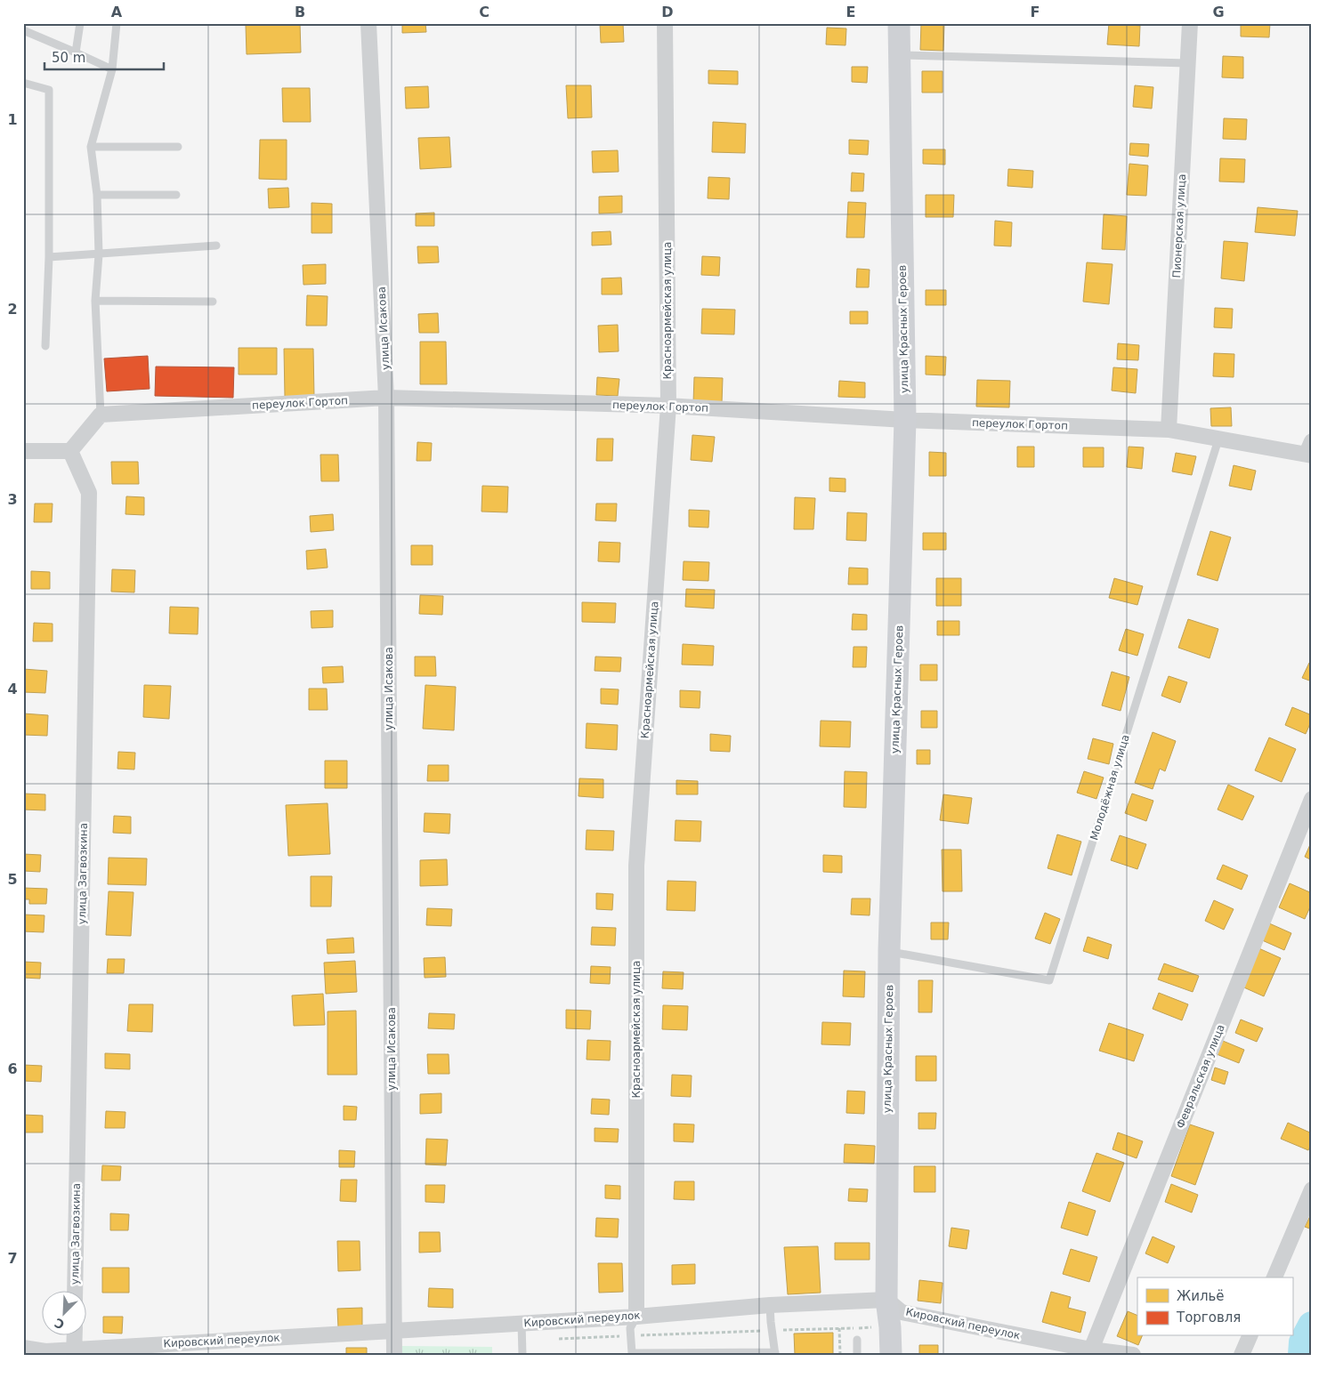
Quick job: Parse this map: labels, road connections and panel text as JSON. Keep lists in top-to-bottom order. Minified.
{"streets":{"main road":["улица Красных Героев"],"street":["Пионерская улица","Красноармейская улица","улица Исакова","переулок Гортоп","улица Загвозкина","Февральская улица","Кировский переулок"],"lane":["Молодёжная улица"]},"crossings":[["Пионерская улица","переулок Гортоп"],["Красноармейская улица","переулок Гортоп"],["Красноармейская улица","Кировский переулок"],["улица Исакова","переулок Гортоп"],["улица Исакова","Кировский переулок"],["улица Красных Героев","переулок Гортоп"],["улица Красных Героев","Молодёжная улица"],["улица Красных Героев","Кировский переулок"],["переулок Гортоп","Молодёжная улица"],["Февральская улица","Кировский переулок"]],"legend":["Жильё","Торговля"],"scale_bar":"50 m","north":"bottom left","grid":{"columns":["A","B","C","D","E","F","G"],"rows":["1","2","3","4","5","6","7"]}}
